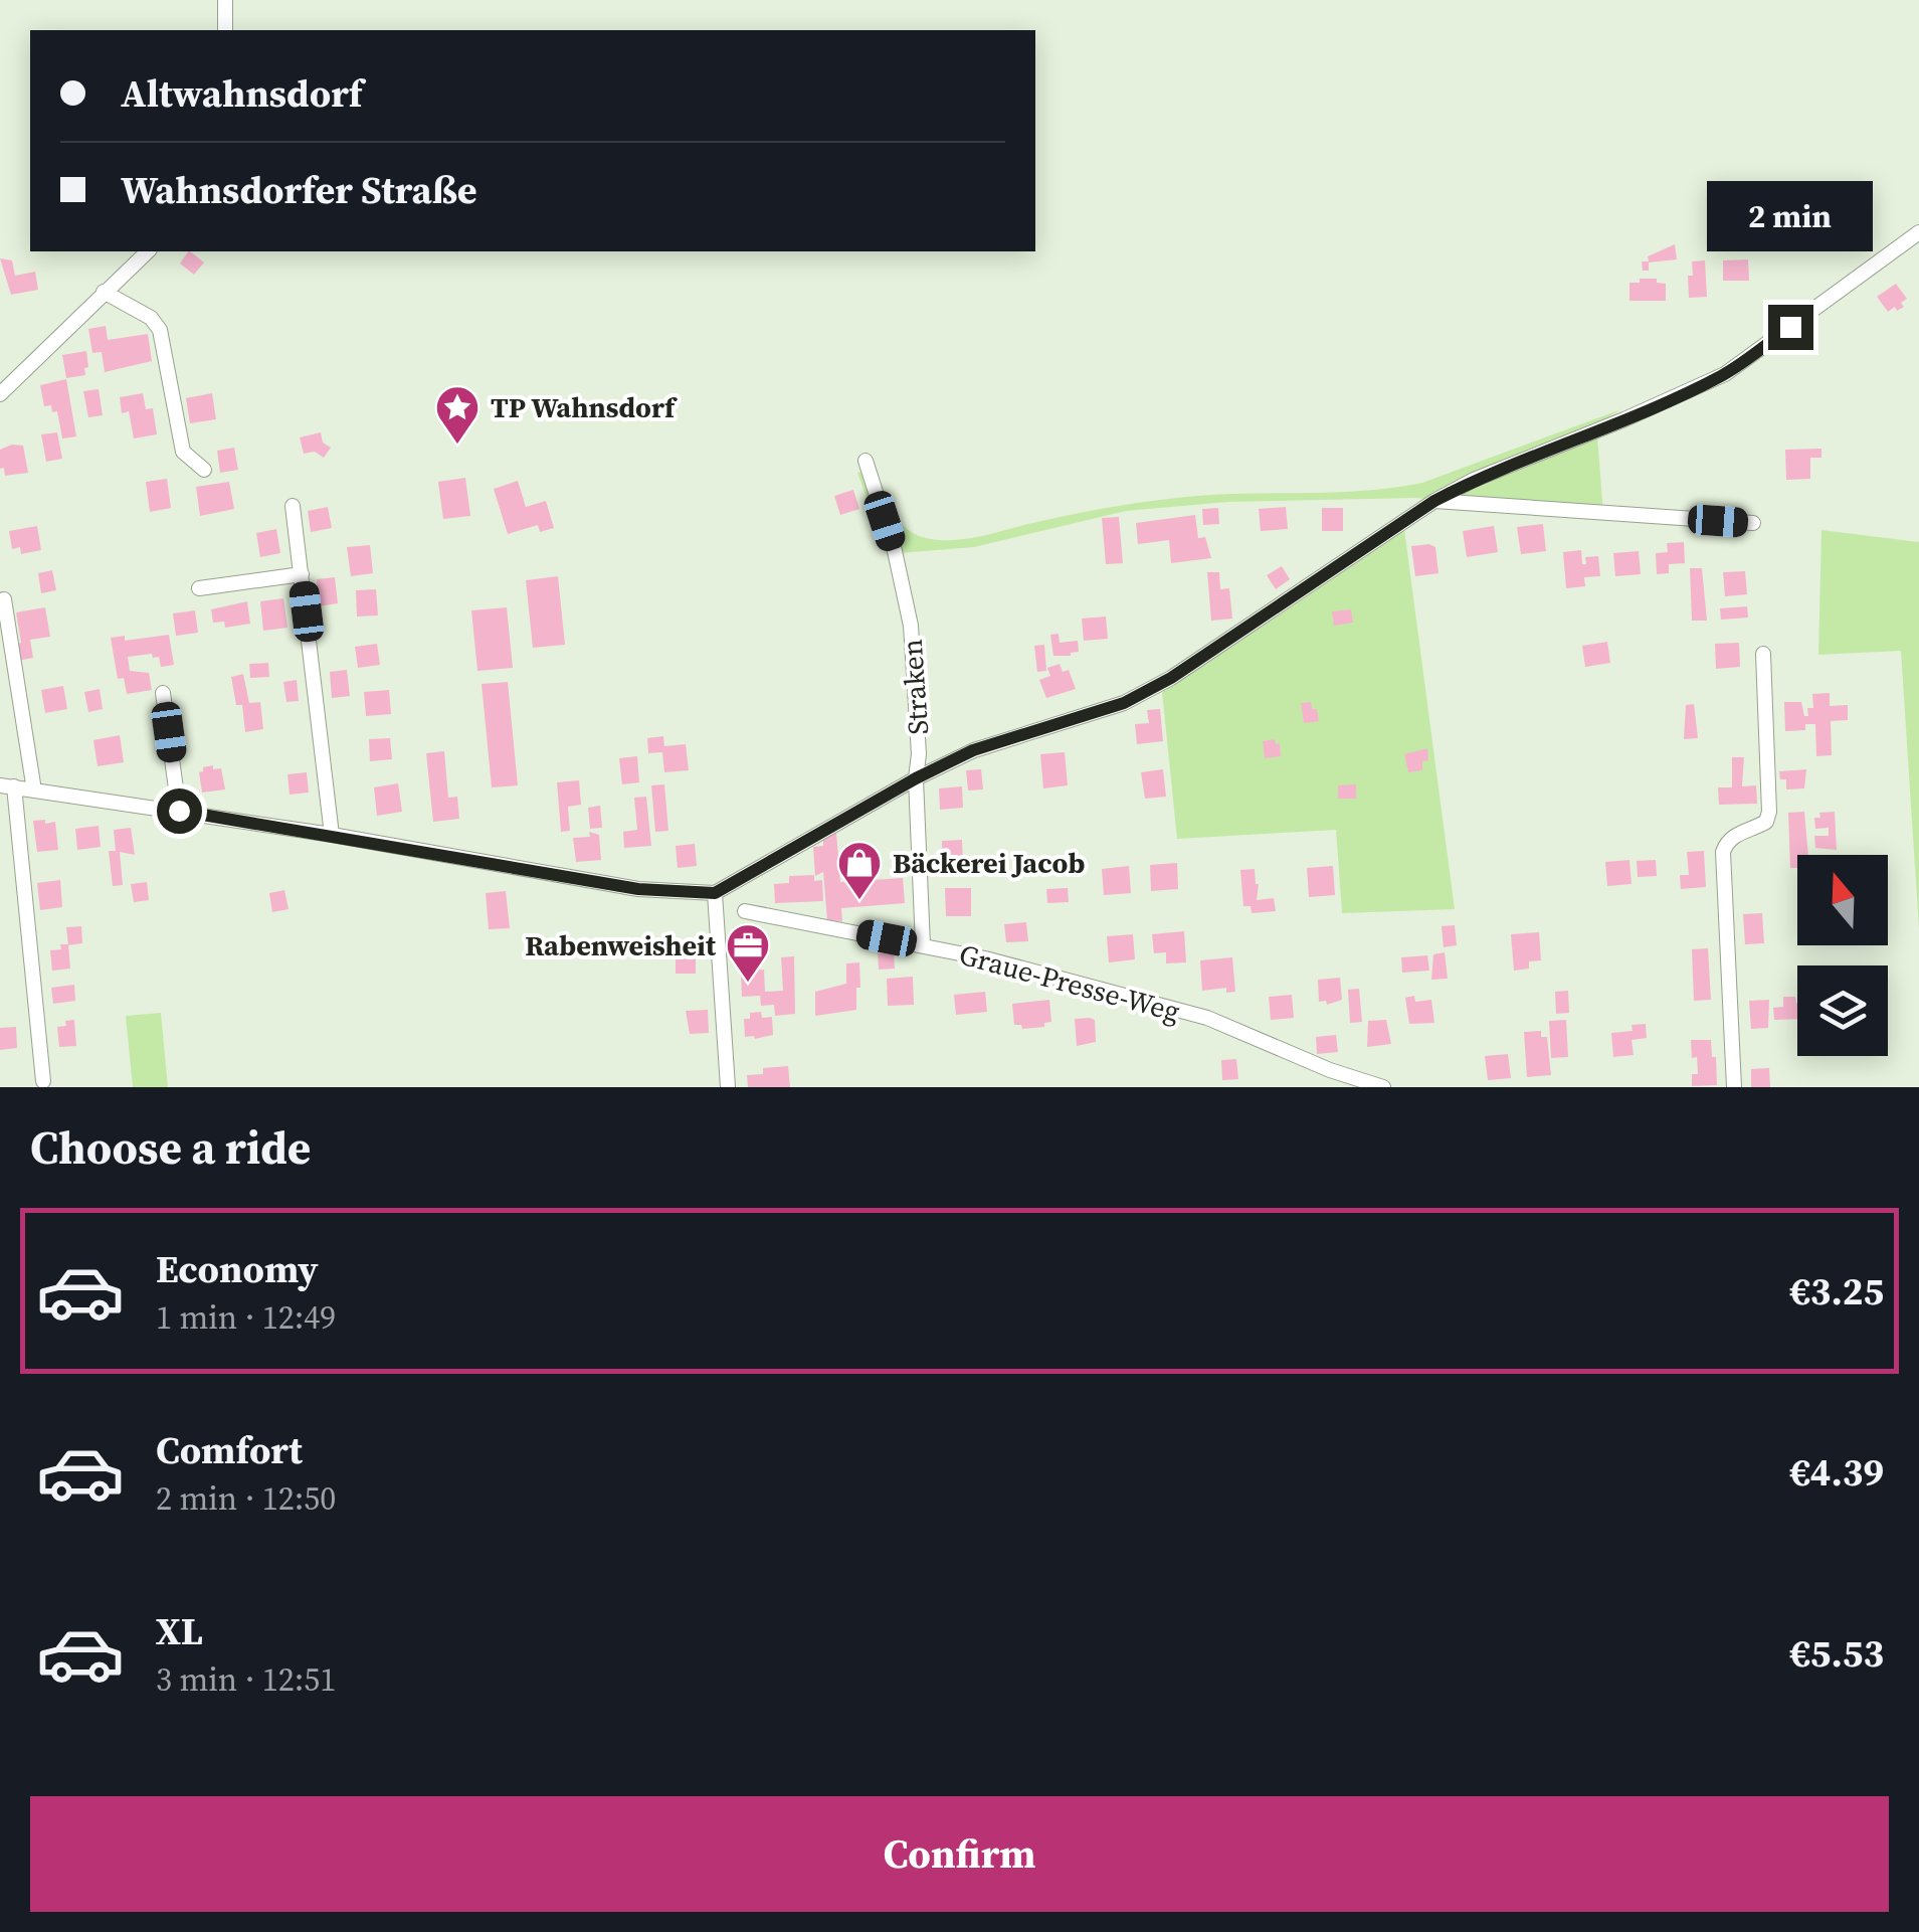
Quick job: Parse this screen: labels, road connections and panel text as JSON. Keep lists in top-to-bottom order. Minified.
{"streets":{"street":["Straken","Graue-Presse-Weg"]},"crossings":[["Straken","Graue-Presse-Weg"]],"places":{"place":["TP Wahnsdorf"],"shop":["Bäckerei Jacob"],"office":["Rabenweisheit"]},"north":"top","page":{"banner":["Altwahnsdorf","Wahnsdorfer Straße"],"bubble":"2 min","heading":"Choose a ride","list":[{"name":"Economy","note":"1 min · 12:49","value":"€3.25"},{"name":"Comfort","note":"2 min · 12:50","value":"€4.39"},{"name":"XL","note":"3 min · 12:51","value":"€5.53"}],"buttons":"Confirm"}}
